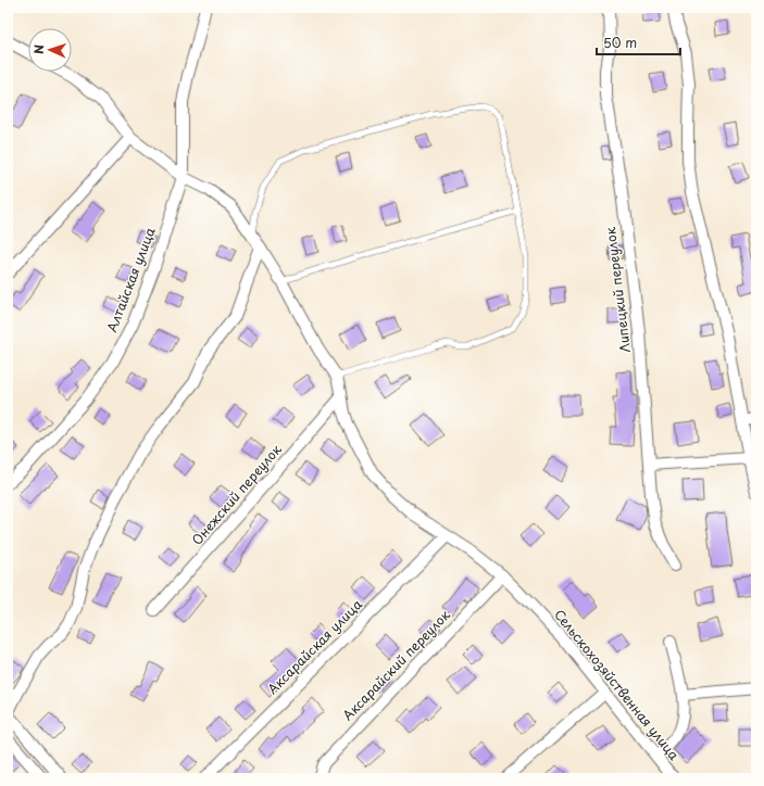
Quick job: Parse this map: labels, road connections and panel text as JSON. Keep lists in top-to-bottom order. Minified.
{"streets":{"street":["Алтайская улица","Липецкий переулок","Онежский переулок","Аксарайская улица","Аксарайский переулок","Сельскохозяйственная улица"]},"crossings":[["Алтайская улица","Сельскохозяйственная улица"],["Онежский переулок","Сельскохозяйственная улица"],["Аксарайская улица","Сельскохозяйственная улица"],["Аксарайский переулок","Сельскохозяйственная улица"]],"scale_bar":"50 m","north":"left"}
